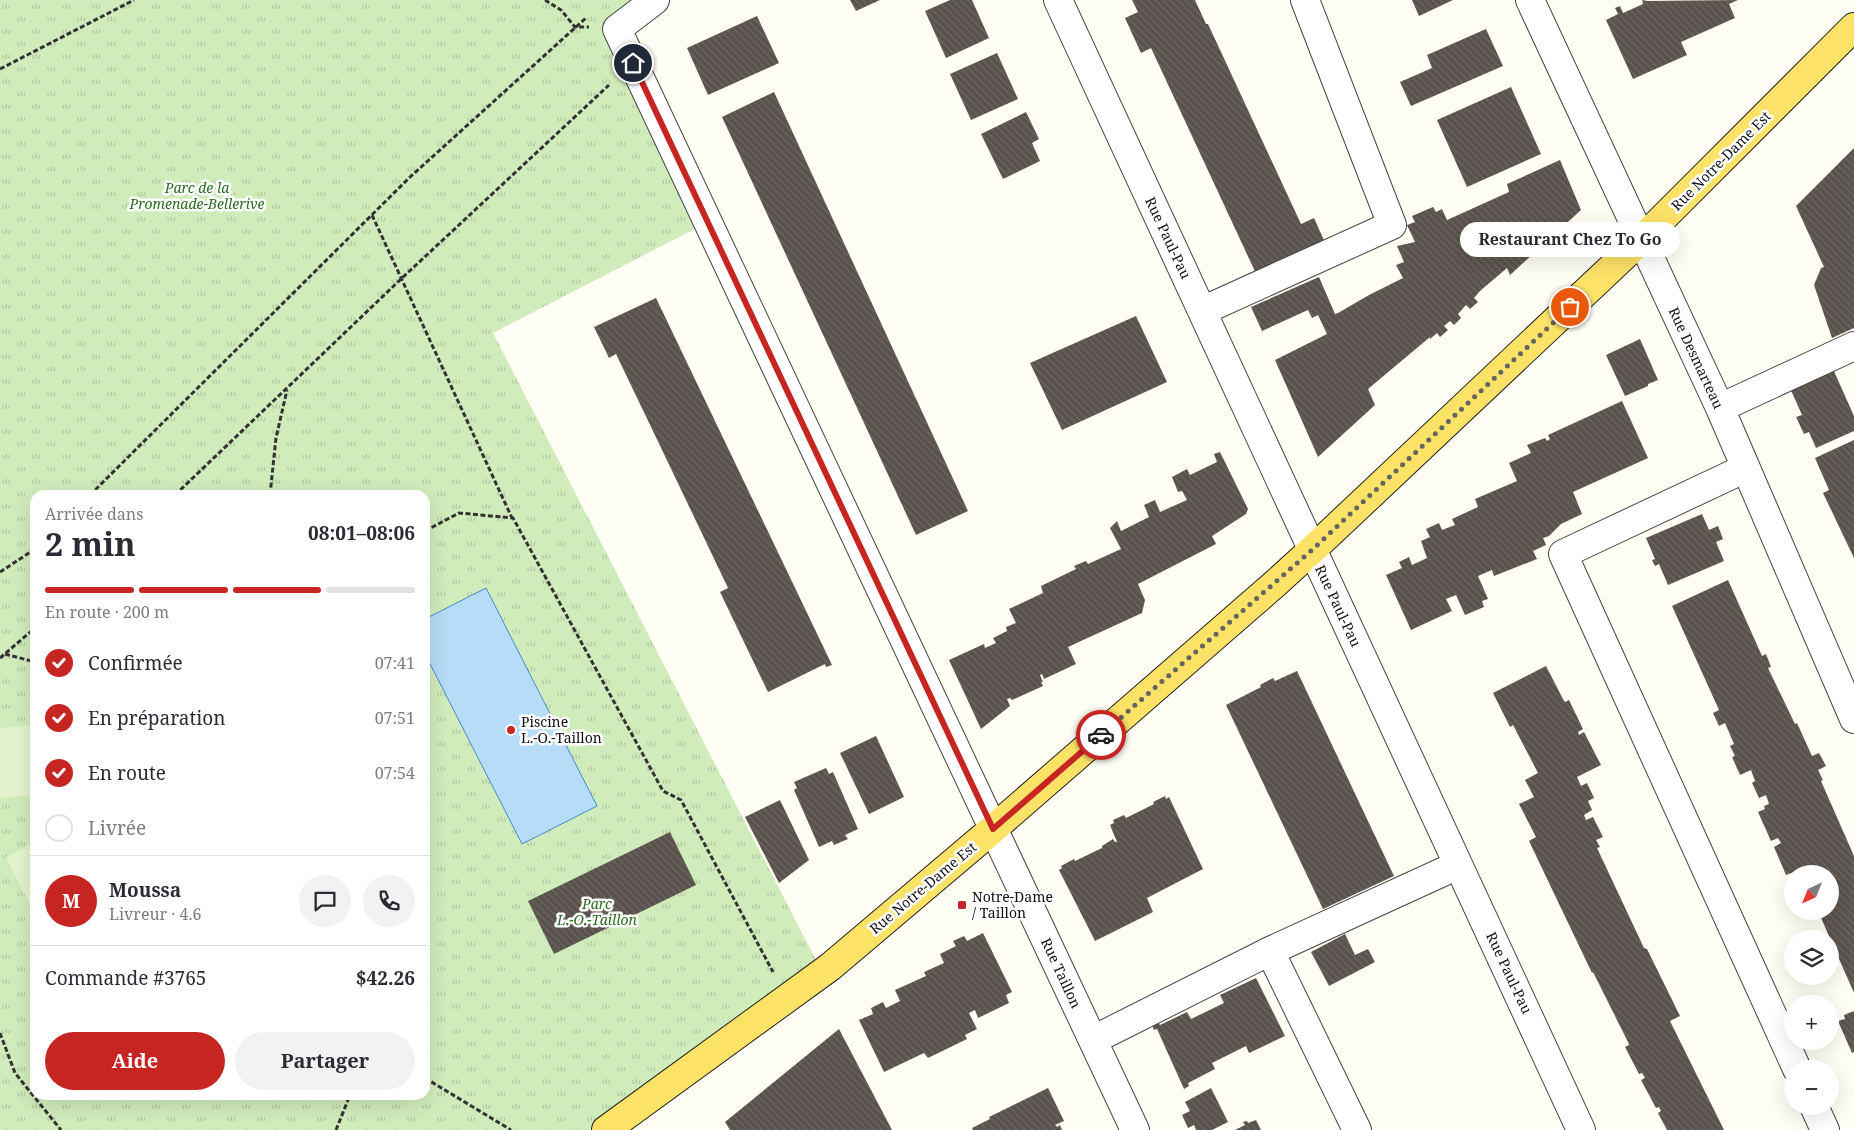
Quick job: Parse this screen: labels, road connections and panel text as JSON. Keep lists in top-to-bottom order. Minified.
{"streets":{"main road":["Rue Notre-Dame Est"],"street":["Rue Paul-Pau","Rue Desmarteau","Rue Taillon"]},"crossings":[["Rue Notre-Dame Est","Rue Paul-Pau"],["Rue Notre-Dame Est","Rue Desmarteau"],["Rue Notre-Dame Est","Rue Taillon"]],"parks":["Parc de la Promenade-Bellerive","Parc L.-O.-Taillon"],"places":{"other":["Restaurant Chez To Go","Piscine L.-O.-Taillon"],"transit":["Notre-Dame / Taillon"]},"north":"bottom left","page":{"bubble":"Restaurant Chez To Go","heading":["2 min","Arrivée dans","08:01–08:06"],"panel":["Moussa","Livreur · 4.6","Commande #3765","$42.26"],"bar":"En route · 200 m","list":[["Confirmée","07:41"],["En préparation","07:51"],["En route","07:54"],"Livrée"],"map_buttons":["+","−"],"round":"M","buttons":["Aide","Partager"]}}
